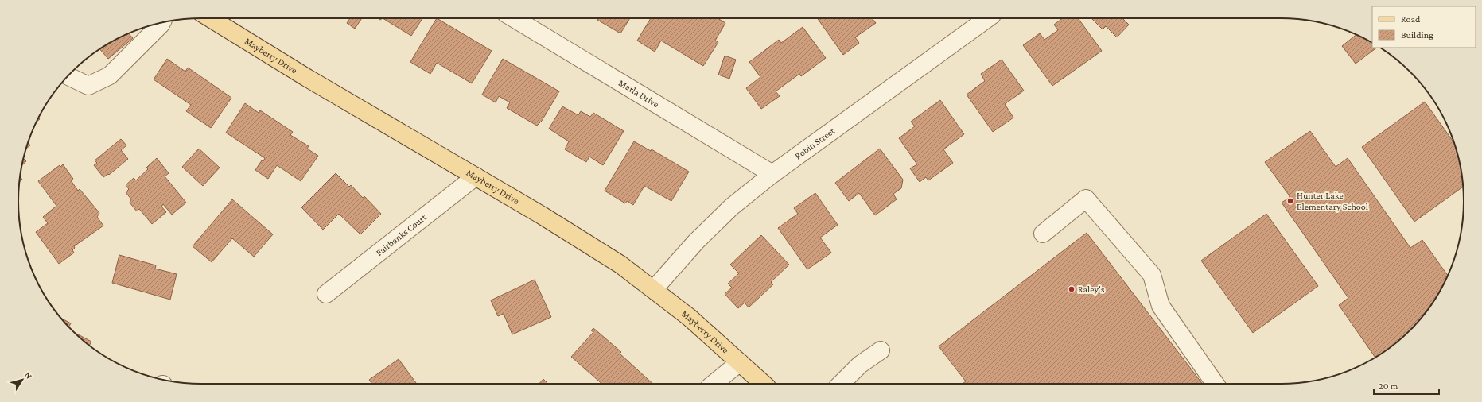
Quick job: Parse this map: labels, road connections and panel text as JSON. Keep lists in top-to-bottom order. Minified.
{"streets":{"main road":["Mayberry Drive"],"street":["Marla Drive","Robin Street","Fairbanks Court"]},"crossings":[["Mayberry Drive","Robin Street"],["Mayberry Drive","Fairbanks Court"],["Marla Drive","Robin Street"]],"places":["Hunter Lake Elementary School","Raley's"],"legend":["Road","Building"],"scale_bar":"20 m","north":"top right"}
